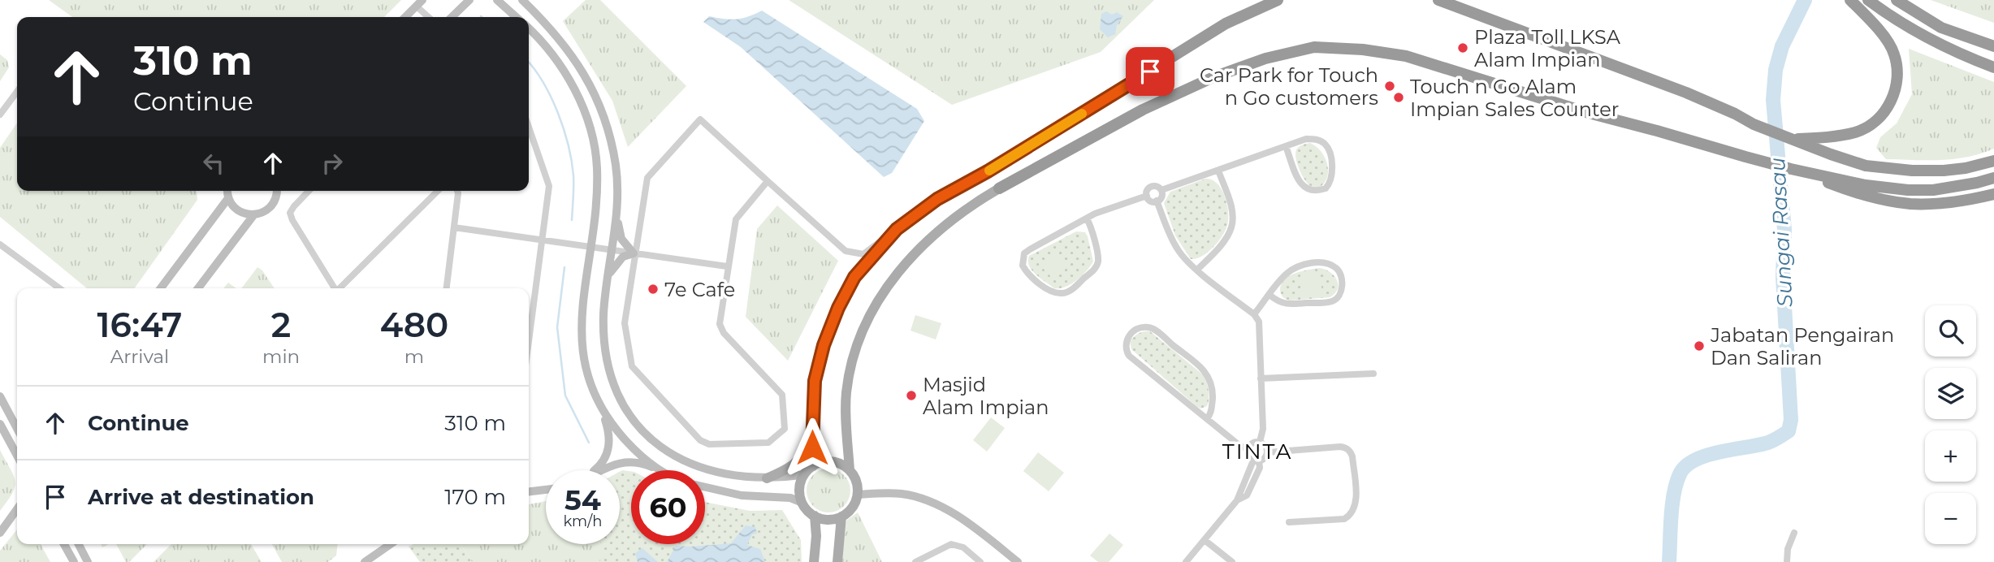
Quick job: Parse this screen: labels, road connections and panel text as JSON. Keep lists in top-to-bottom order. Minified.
{"districts":["TINTA"],"water":["Sungai Rasau"],"places":["Plaza Toll LKSA Alam Impian","Car Park for Touch n Go customers","Touch n Go Alam Impian Sales Counter","7e Cafe","Jabatan Pengairan Dan Saliran","Masjid Alam Impian"],"page":{"turn":["310 m","Continue"],"eta":["16:47","Arrival","2","min","480","m"],"map_buttons":["+","−"],"list":[{"name":"Continue","value":"310 m"},{"name":"Arrive at destination","value":"170 m"}],"speed":"54 km/h","limit":"60"}}
